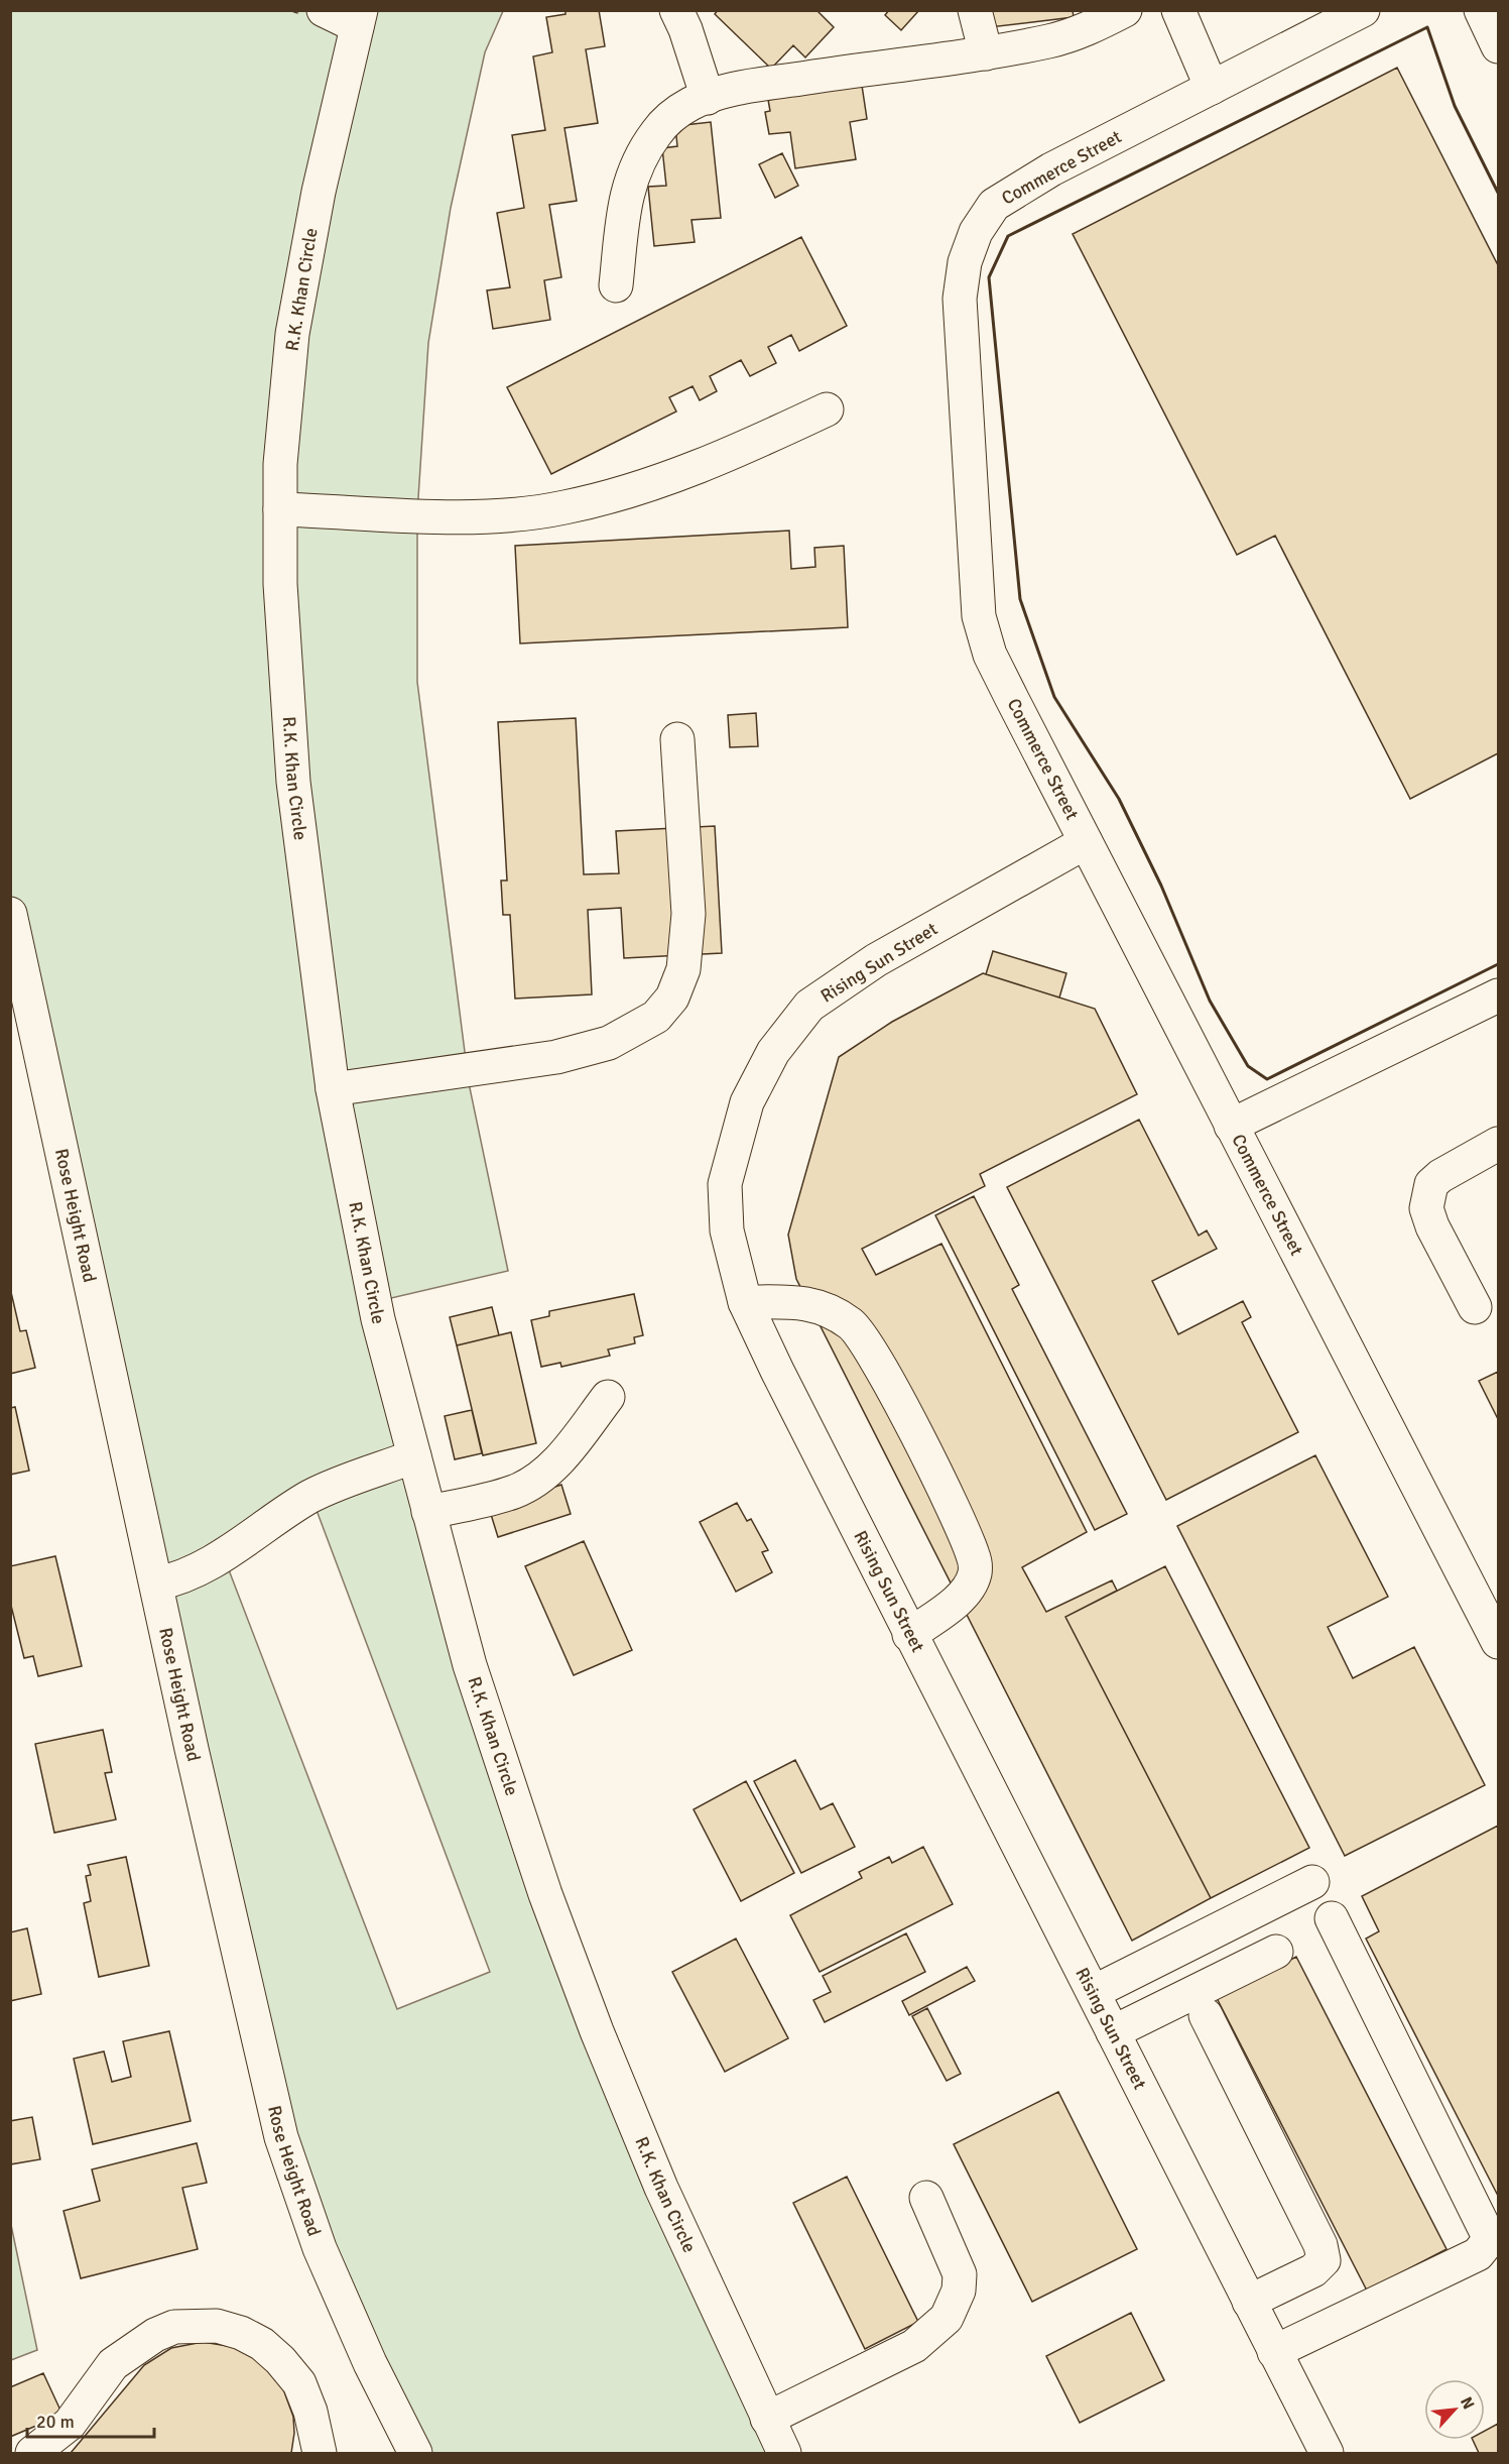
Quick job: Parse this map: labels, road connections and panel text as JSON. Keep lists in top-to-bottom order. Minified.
{"streets":{"street":["Commerce Street","R.K. Khan Circle","Rising Sun Street","Rose Height Road"]},"crossings":[["Commerce Street","Rising Sun Street"]],"scale_bar":"20 m","north":"top right"}
